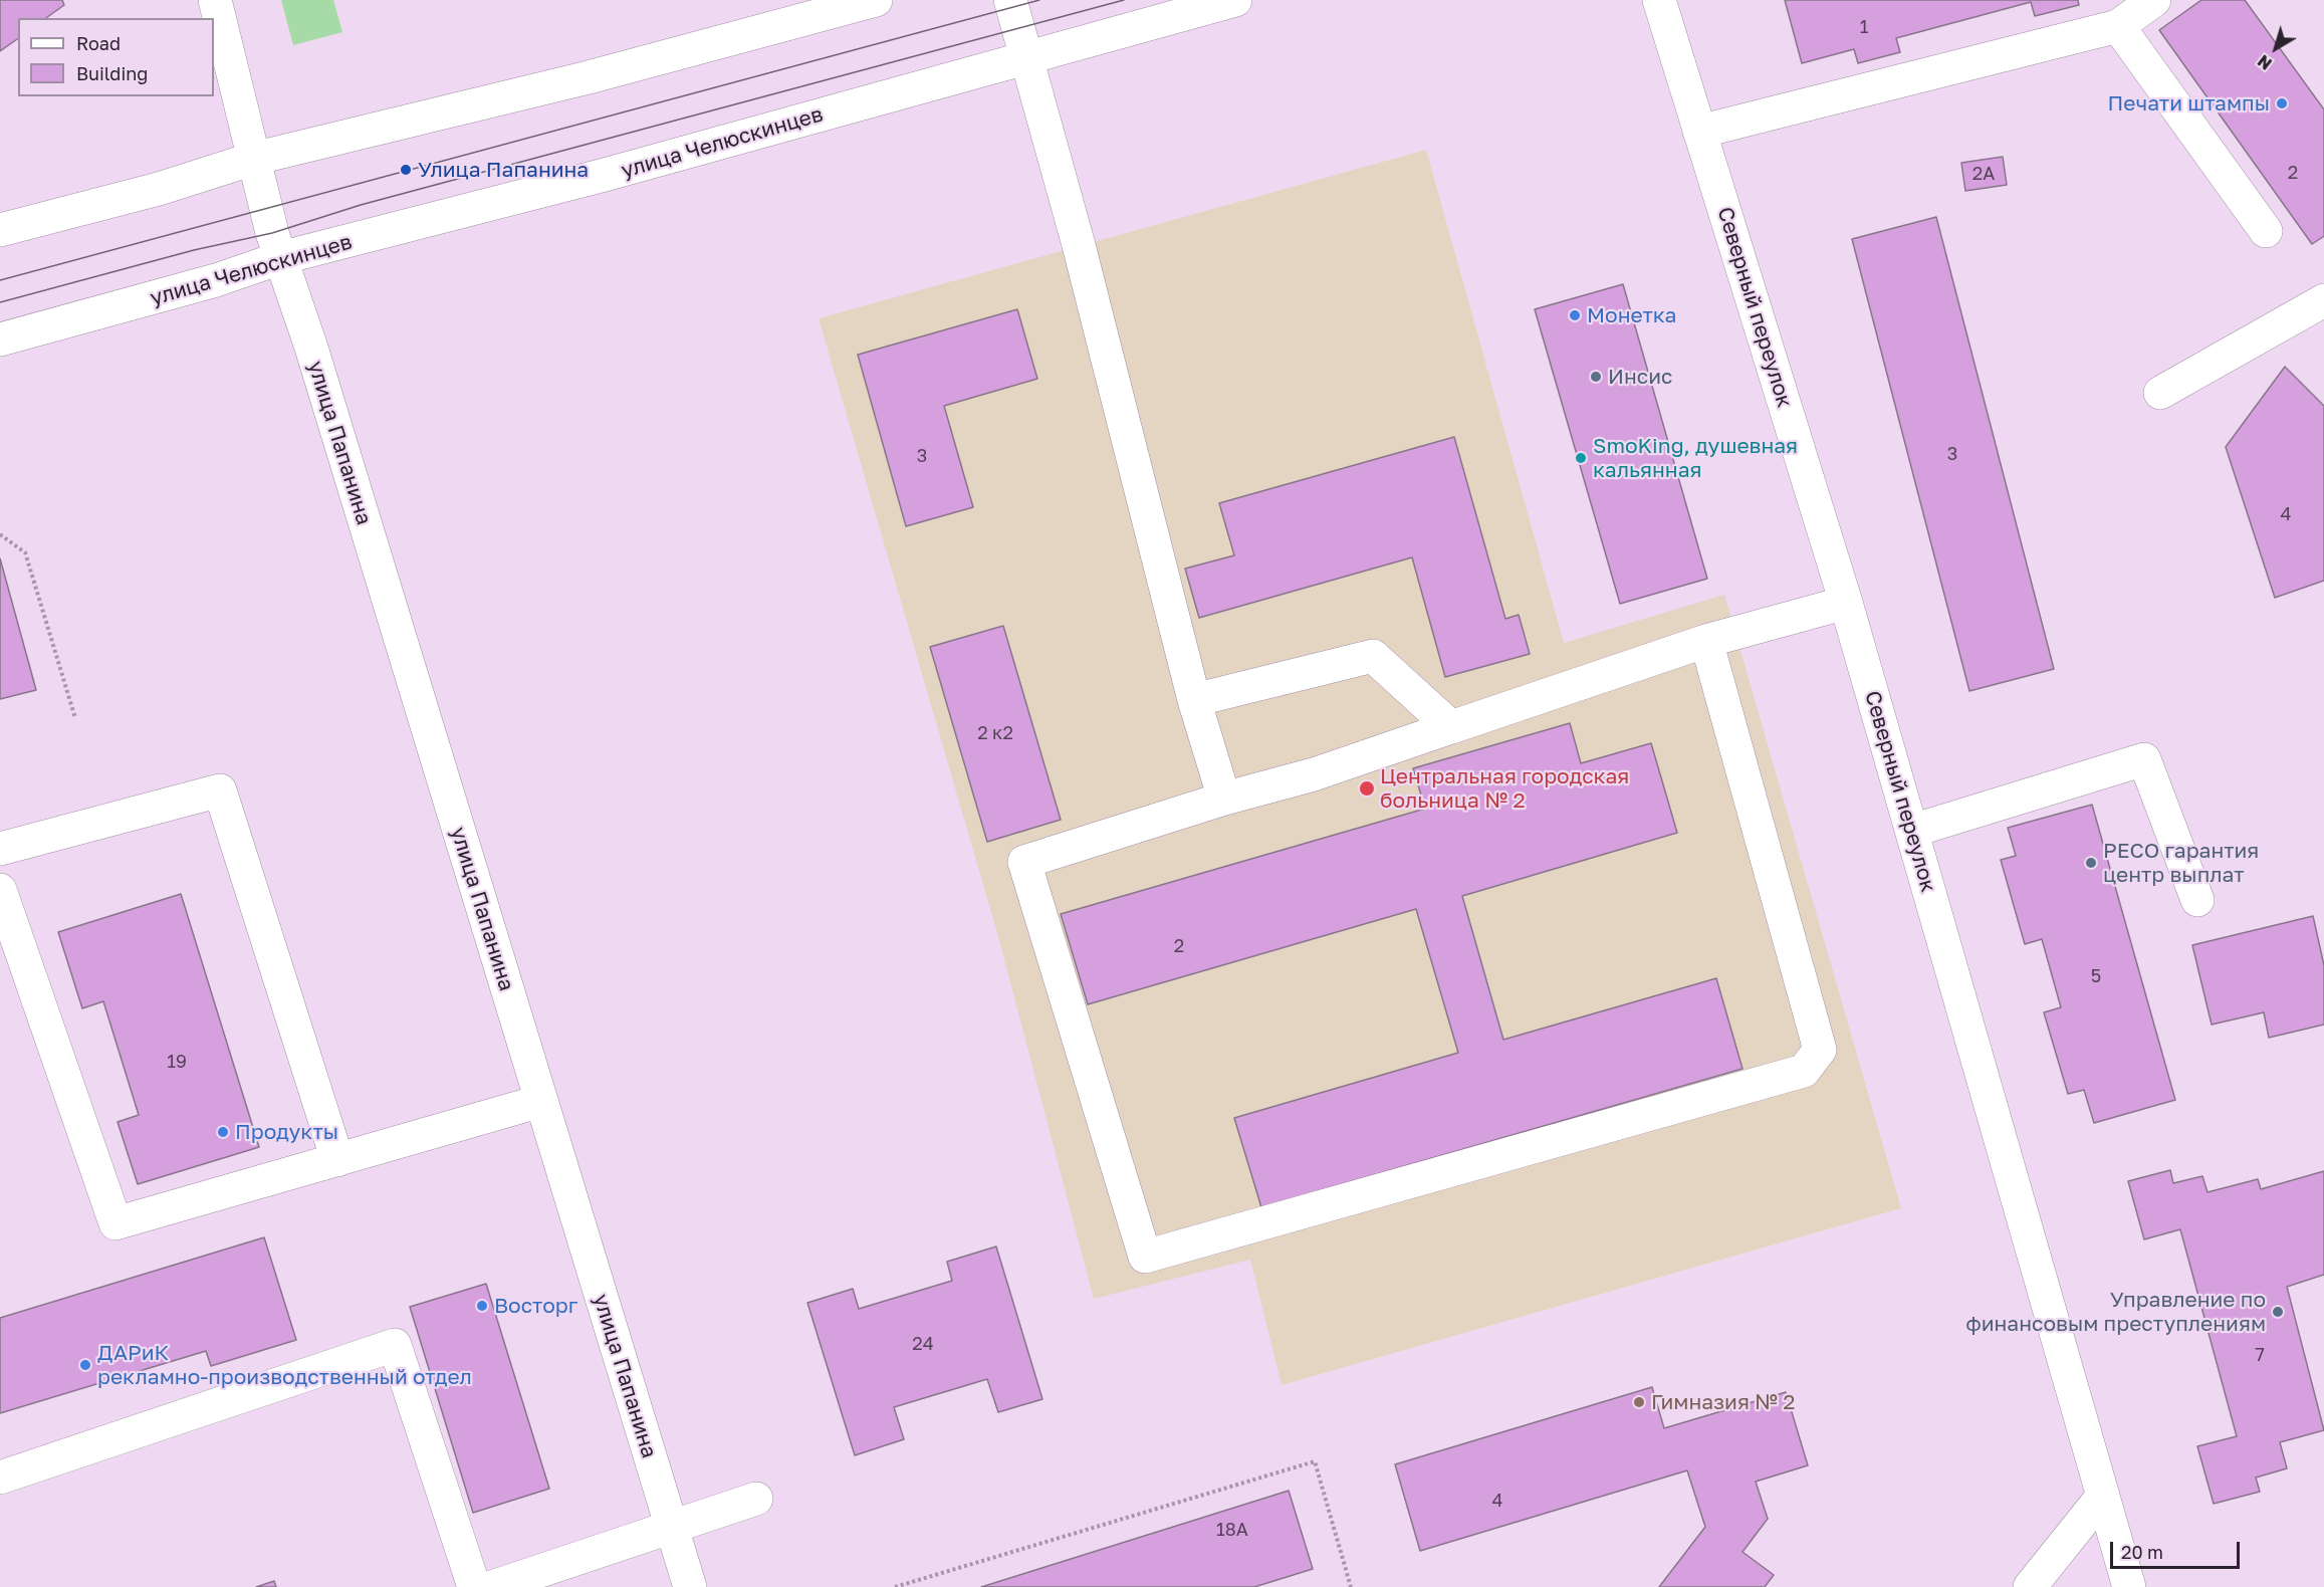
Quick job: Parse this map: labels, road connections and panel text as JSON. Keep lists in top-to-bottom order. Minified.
{"streets":{"street":["улица Челюскинцев","Северный переулок","улица Папанина"]},"crossings":[["улица Челюскинцев","улица Папанина"]],"places":["Печати штампы","Улица Папанина","Монетка","Инсис","SmoKing, душевная кальянная","Центральная городская больница № 2","РЕСО гарантия центр выплат","Продукты","Восторг","Управление по финансовым преступлениям","ДАРиК рекламно-производственный отдел","Гимназия № 2"],"house_numbers":["1","2","2А","3","3","4","2 к2","2","5","19","24","7","4","18А"],"legend":["Road","Building"],"scale_bar":"20 m","north":"bottom left"}
